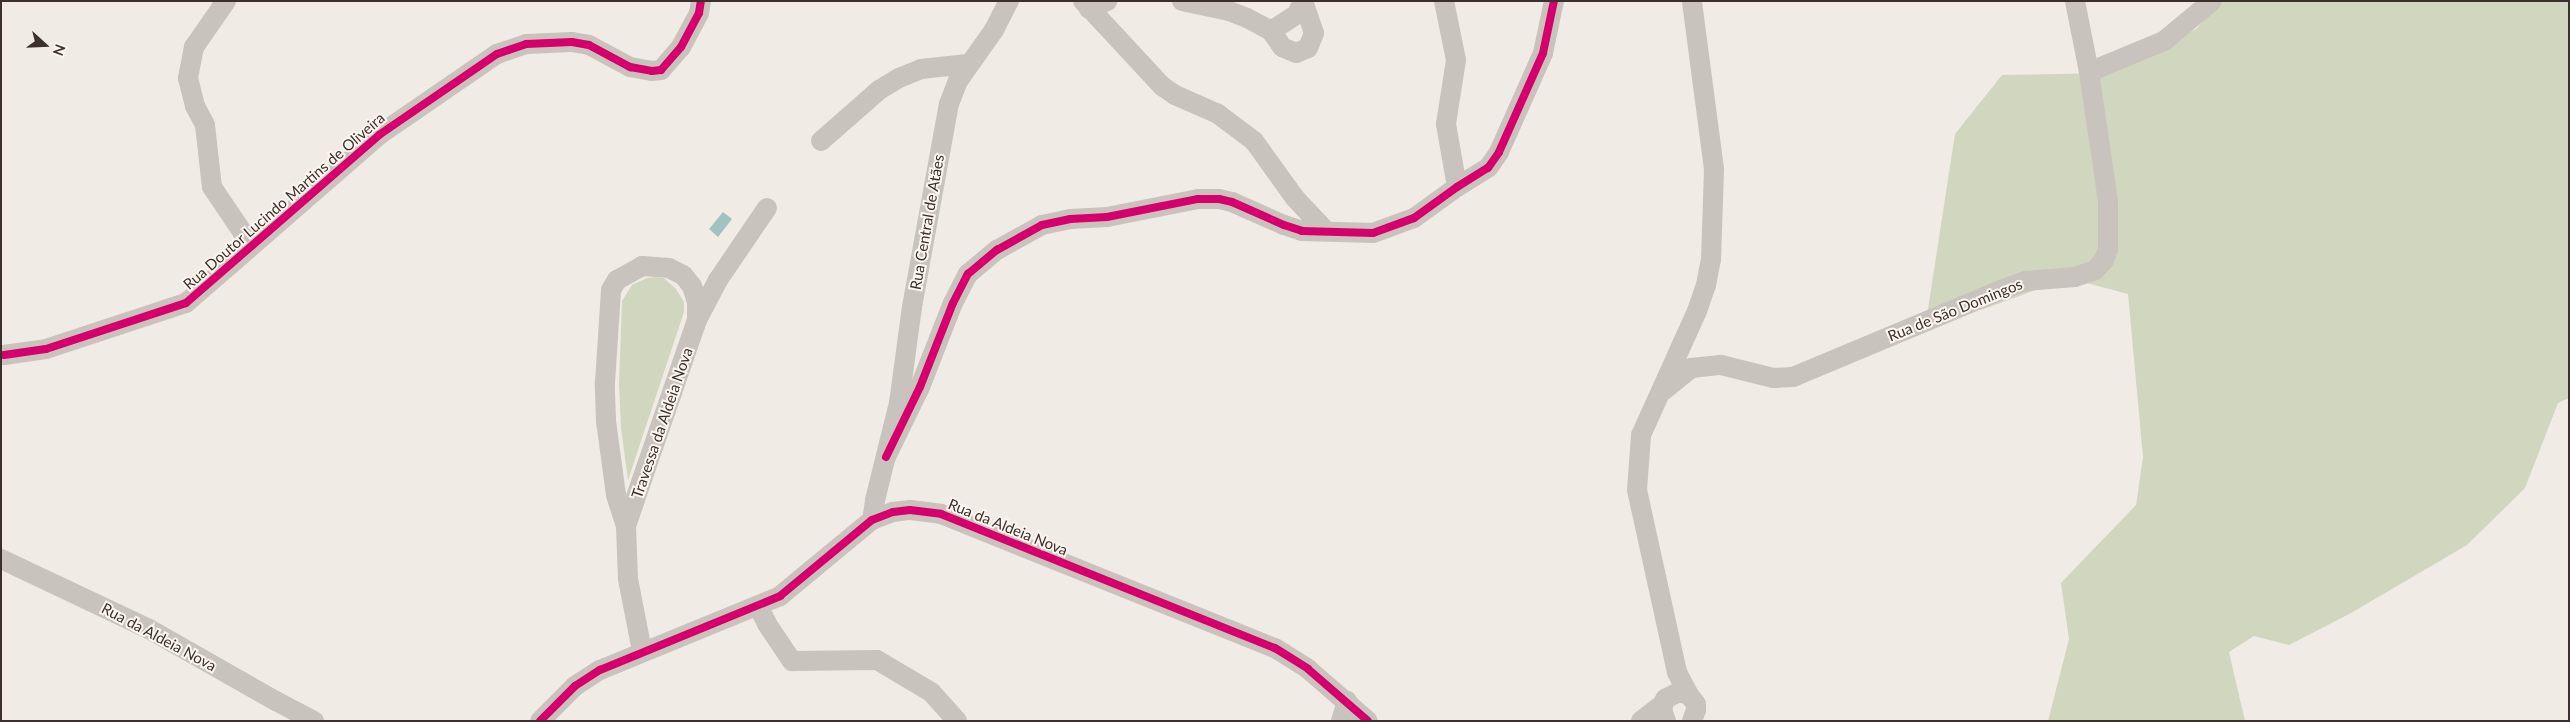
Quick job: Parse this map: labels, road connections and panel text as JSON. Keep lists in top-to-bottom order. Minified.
{"streets":{"street":["Rua Doutor Lucindo Martins de Oliveira","Rua Central de Atães","Rua de São Domingos","Travessa da Aldeia Nova","Rua da Aldeia Nova"]},"crossings":[["Travessa da Aldeia Nova","Rua da Aldeia Nova"]],"north":"right"}
